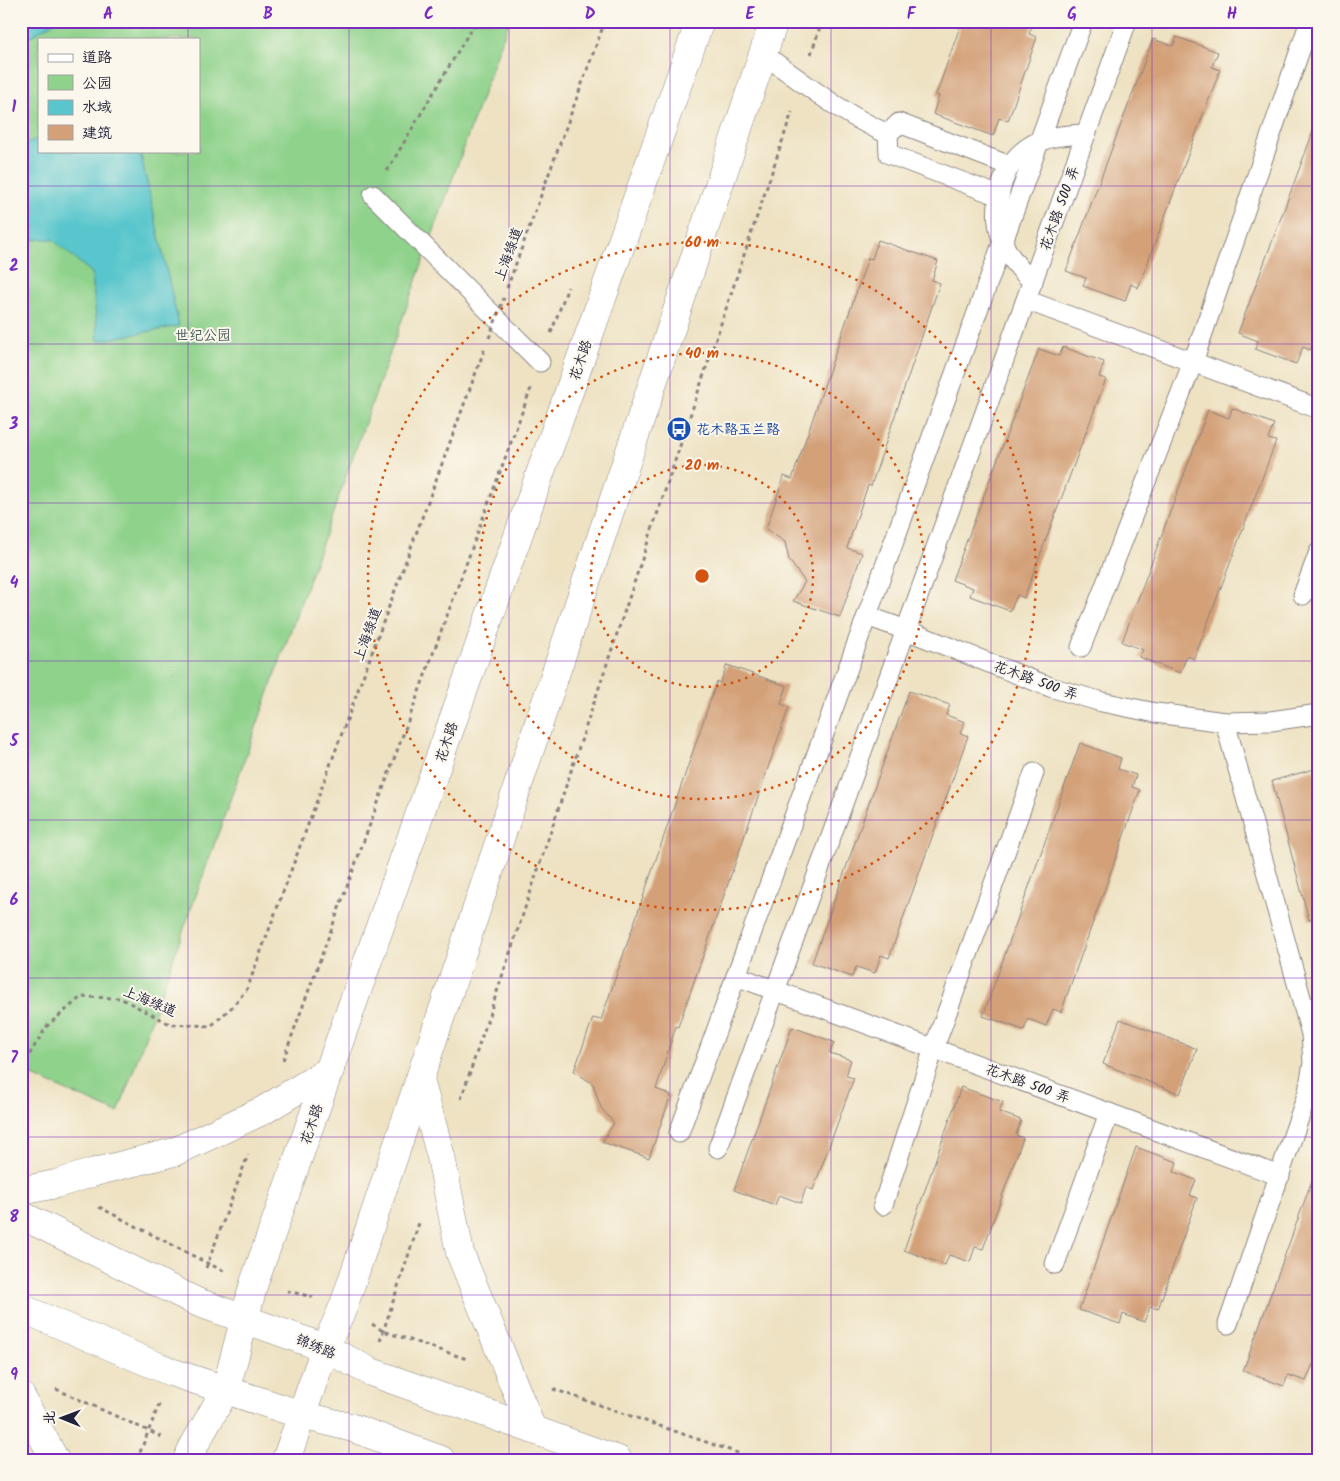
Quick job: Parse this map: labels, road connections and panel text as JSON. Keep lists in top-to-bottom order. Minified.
{"streets":{"main road":["花木路","锦绣路"],"lane":["花木路 500 弄"],"path":["上海绿道"]},"crossings":[["花木路","锦绣路"]],"parks":["世纪公园"],"places":{"bus stop":["花木路玉兰路"]},"legend":["道路","公园","水域","建筑"],"north":"left","grid":{"columns":["A","B","C","D","E","F","G","H"],"rows":["1","2","3","4","5","6","7","8","9"]},"rings":["60 m","40 m","20 m"]}
